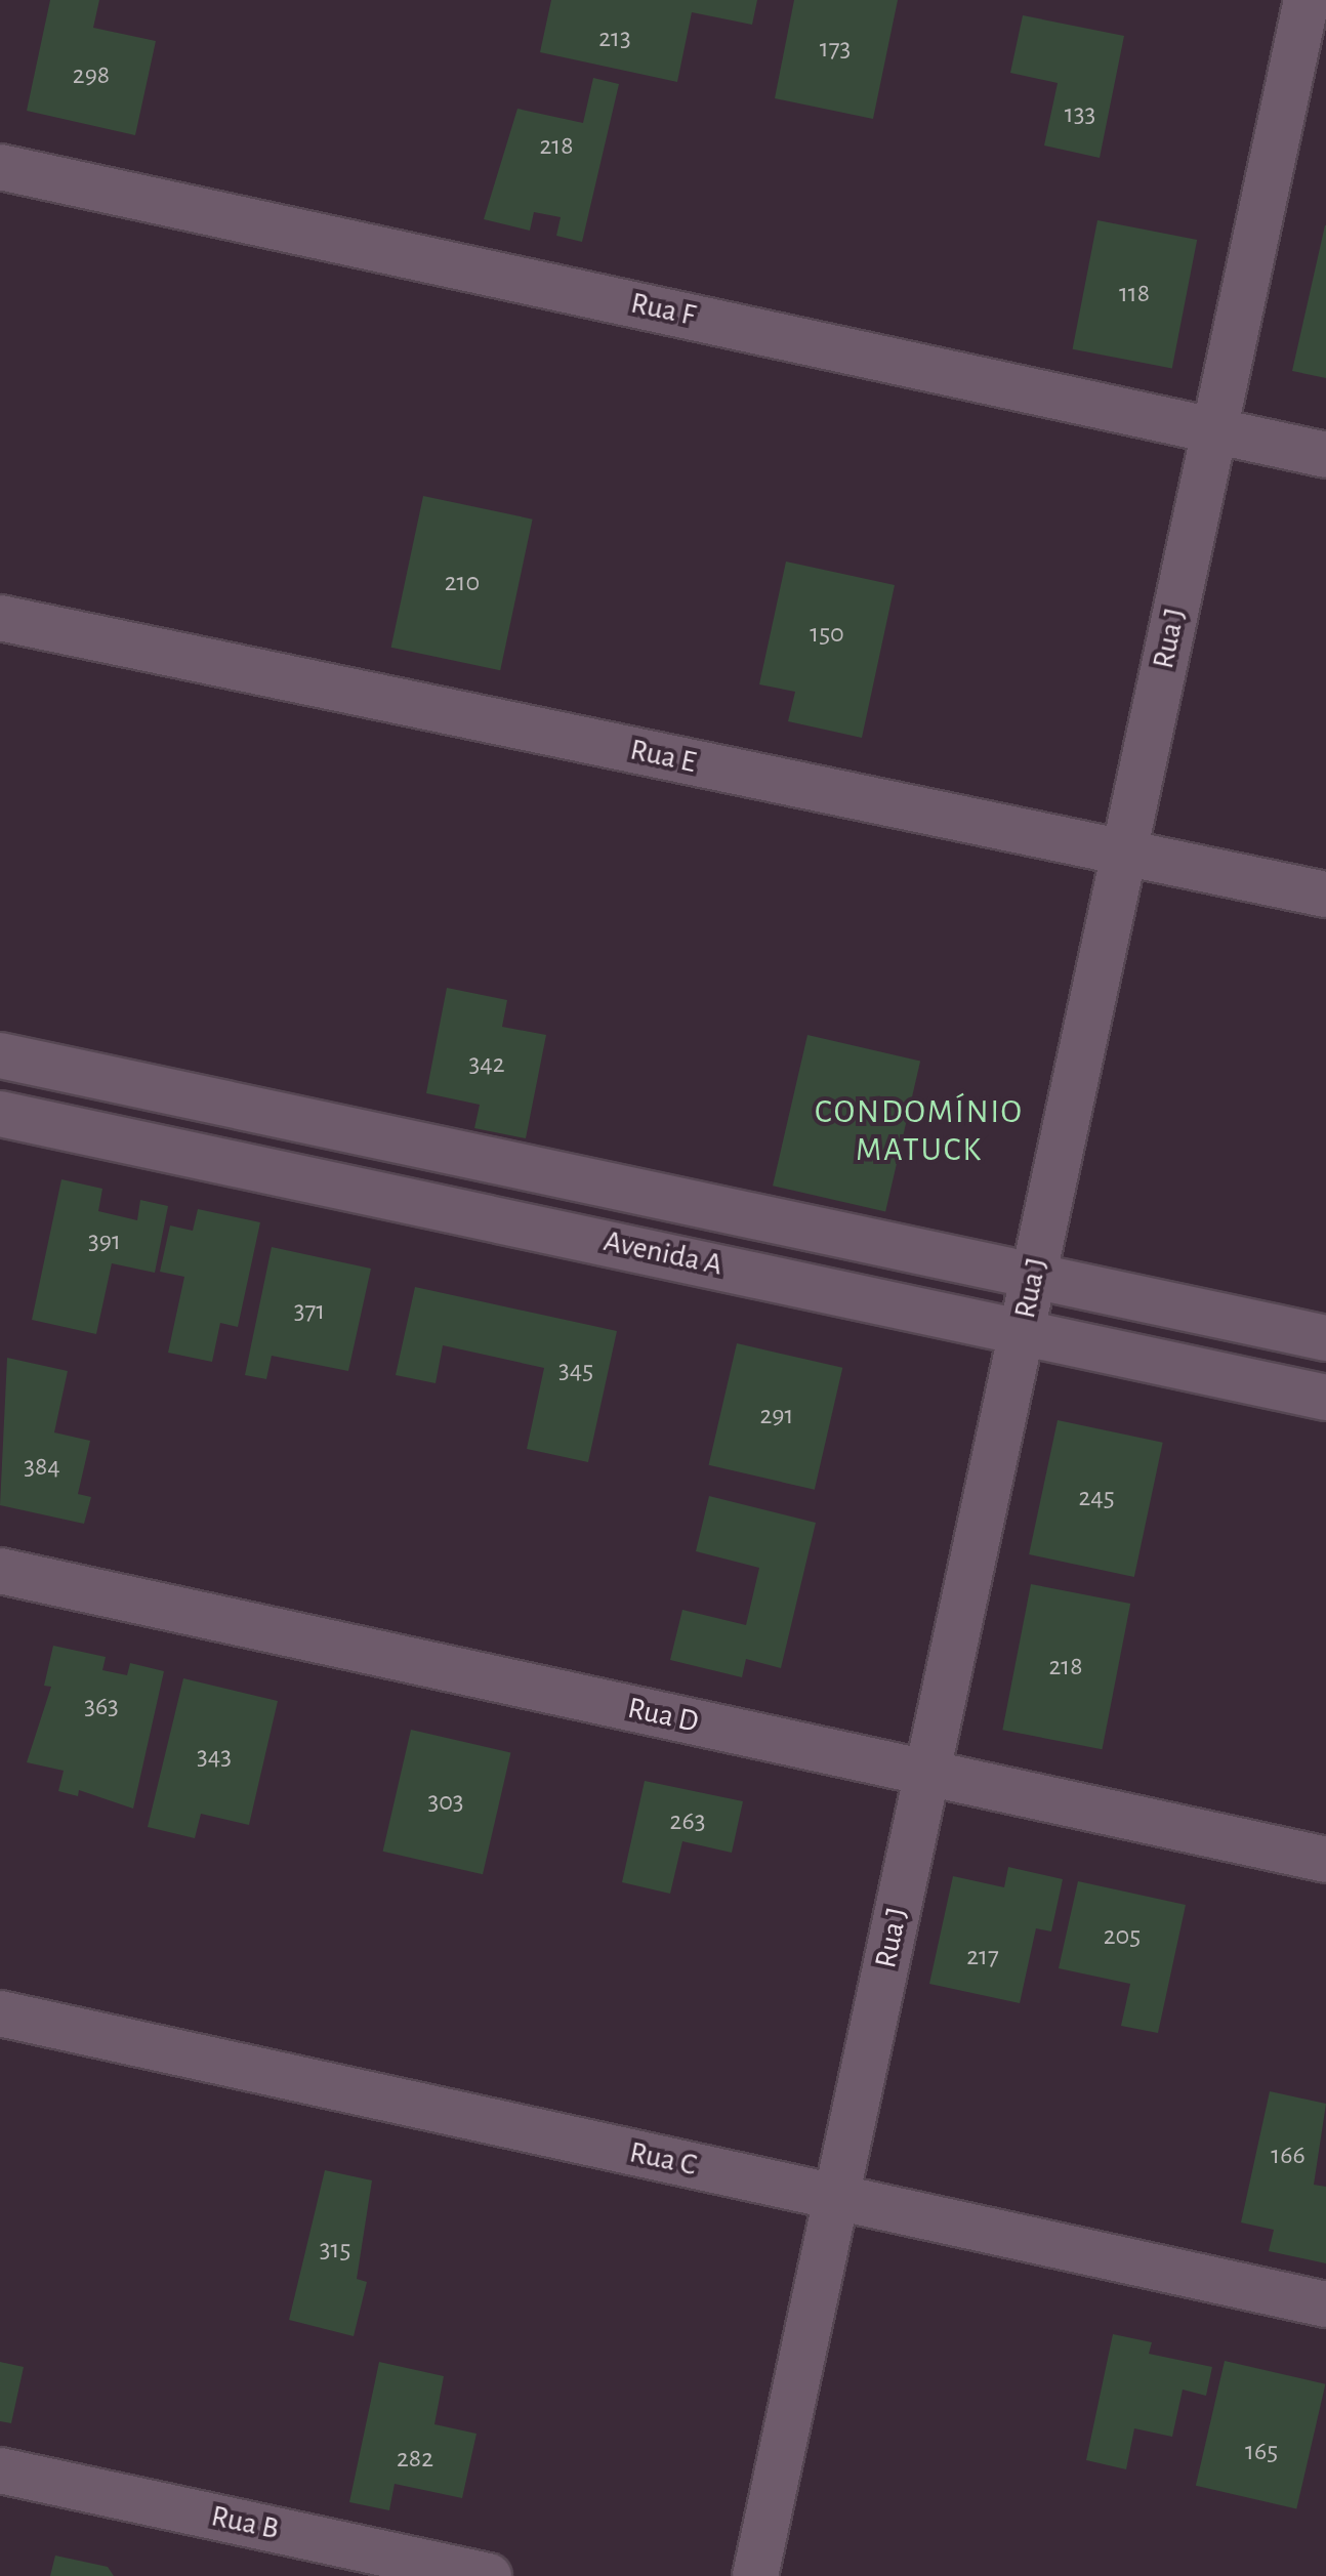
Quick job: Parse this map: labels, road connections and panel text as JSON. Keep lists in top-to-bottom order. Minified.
{"streets":{"street":["Rua F","Rua J","Rua E","Avenida A","Rua D","Rua C","Rua B"]},"crossings":[["Rua F","Rua J"],["Rua J","Rua E"],["Rua J","Avenida A"],["Rua J","Rua D"],["Rua J","Rua C"]],"districts":["CONDOMÍNIO MATUCK"],"house_numbers":["213","173","298","133","218","118","210","150","342","391","371","345","291","384","245","218","363","343","303","263","205","217","166","315","165","282"]}
